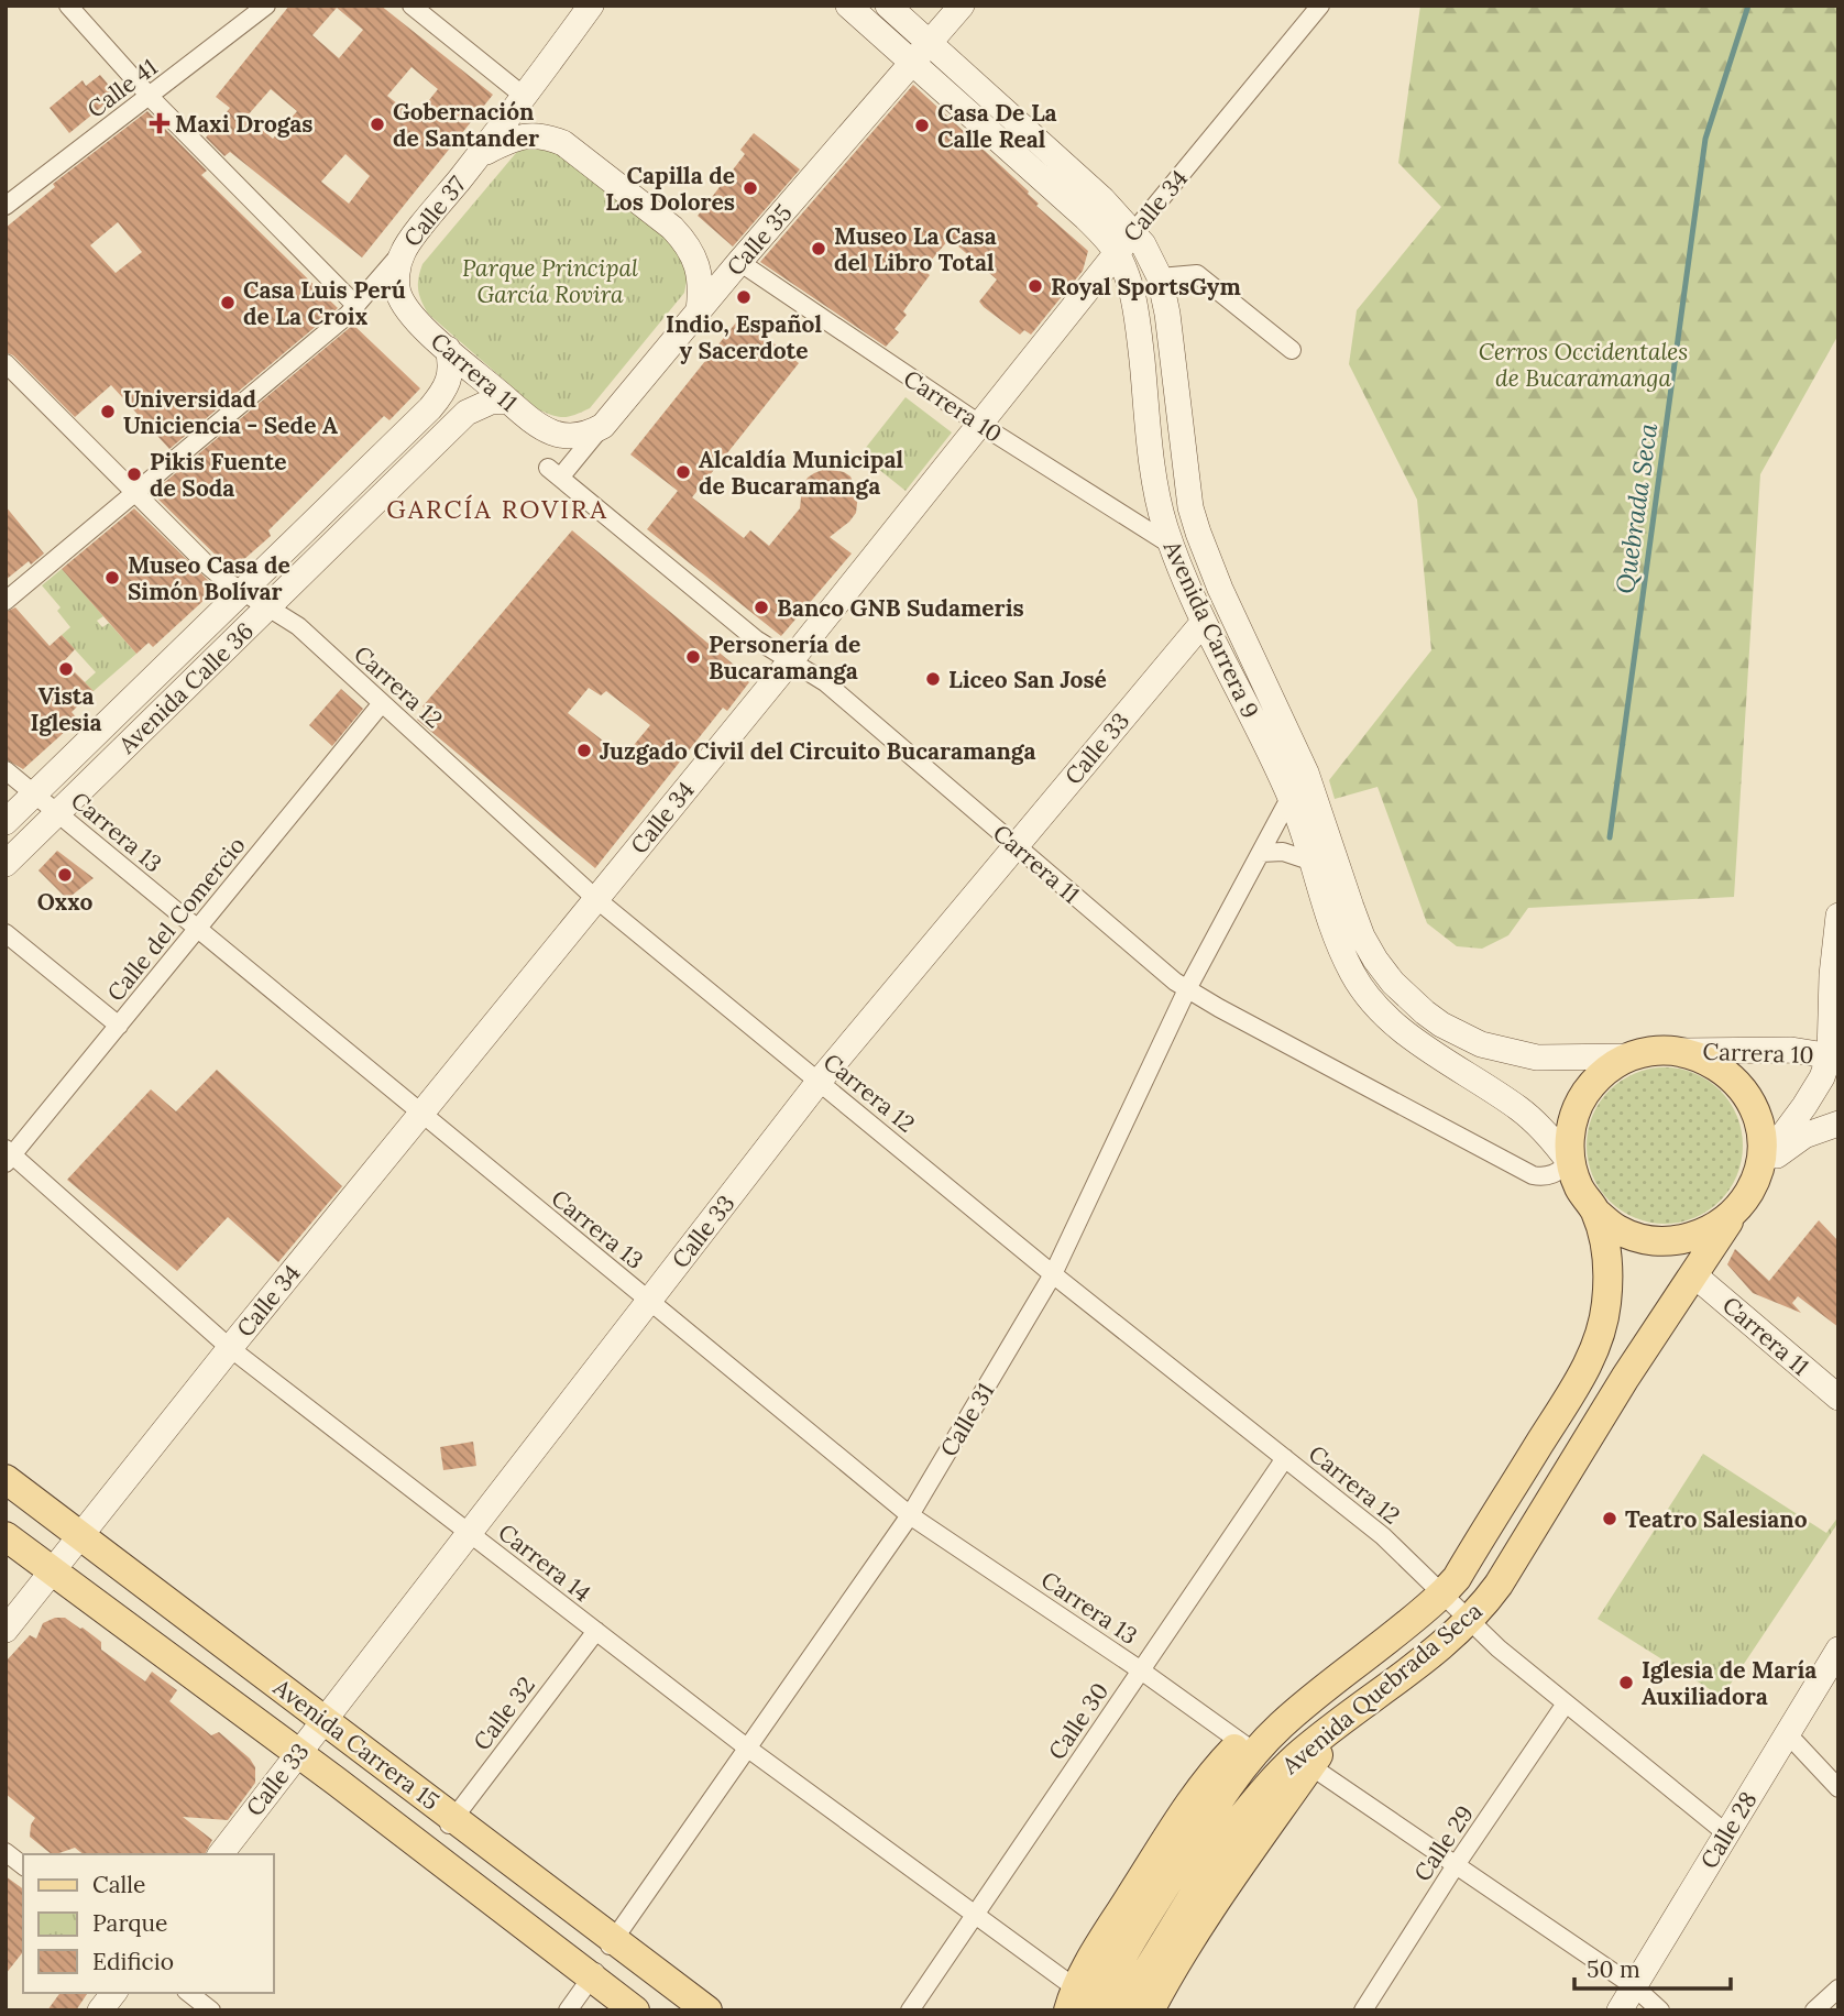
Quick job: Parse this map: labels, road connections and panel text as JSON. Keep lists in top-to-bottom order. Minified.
{"streets":{"main road":["Avenida Quebrada Seca","Avenida Carrera 15"],"street":["Calle 41","Calle 34","Calle 37","Calle 35","Carrera 11","Carrera 10","Avenida Carrera 9","Carrera 12","Avenida Calle 36","Calle 33","Carrera 13","Calle del Comercio","Calle 31","Carrera 14","Calle 32","Calle 30","Calle 28","Calle 29"]},"crossings":[["Calle 34","Carrera 11"],["Calle 34","Carrera 10"],["Calle 34","Avenida Carrera 9"],["Calle 34","Carrera 12"],["Calle 34","Carrera 13"],["Calle 34","Carrera 14"],["Calle 34","Avenida Carrera 15"],["Calle 37","Carrera 11"],["Calle 37","Carrera 12"],["Calle 35","Carrera 11"],["Calle 35","Carrera 10"],["Calle 35","Avenida Carrera 9"],["Carrera 11","Carrera 10"],["Carrera 11","Avenida Carrera 9"],["Carrera 11","Avenida Calle 36"],["Carrera 11","Calle 33"],["Carrera 11","Calle 31"],["Carrera 11","Avenida Quebrada Seca"],["Carrera 10","Avenida Carrera 9"],["Carrera 10","Avenida Quebrada Seca"],["Avenida Carrera 9","Calle 33"],["Avenida Carrera 9","Calle 31"],["Avenida Carrera 9","Avenida Quebrada Seca"],["Carrera 12","Avenida Calle 36"],["Carrera 12","Calle 33"],["Carrera 12","Calle del Comercio"],["Carrera 12","Calle 31"],["Carrera 12","Avenida Quebrada Seca"],["Carrera 12","Calle 30"],["Carrera 12","Calle 28"],["Carrera 12","Calle 29"],["Avenida Calle 36","Carrera 13"],["Calle 33","Carrera 13"],["Calle 33","Carrera 14"],["Calle 33","Avenida Carrera 15"],["Carrera 13","Calle del Comercio"],["Carrera 13","Calle 31"],["Carrera 13","Avenida Quebrada Seca"],["Carrera 13","Calle 30"],["Calle del Comercio","Carrera 14"],["Calle 31","Carrera 14"],["Calle 31","Avenida Carrera 15"],["Carrera 14","Calle 32"],["Carrera 14","Calle 30"],["Calle 32","Avenida Carrera 15"]],"districts":["GARCÍA ROVIRA"],"water":["Quebrada Seca"],"parks":["Parque Principal García Rovira","Cerros Occidentales de Bucaramanga"],"places":{"health":["Maxi Drogas"],"other":["Gobernación de Santander","Casa De La Calle Real","Capilla de Los Dolores","Museo La Casa del Libro Total","Royal SportsGym","Indio, Español y Sacerdote","Casa Luis Perú de La Croix","Universidad Uniciencia - Sede A","Alcaldía Municipal de Bucaramanga","Pikis Fuente de Soda","Museo Casa de Simón Bolívar","Banco GNB Sudameris","Personería de Bucaramanga","Vista Iglesia","Liceo San José","Juzgado Civil del Circuito Bucaramanga","Oxxo","Teatro Salesiano","Iglesia de María Auxiliadora"]},"legend":["Calle","Parque","Edificio"],"scale_bar":"50 m"}
